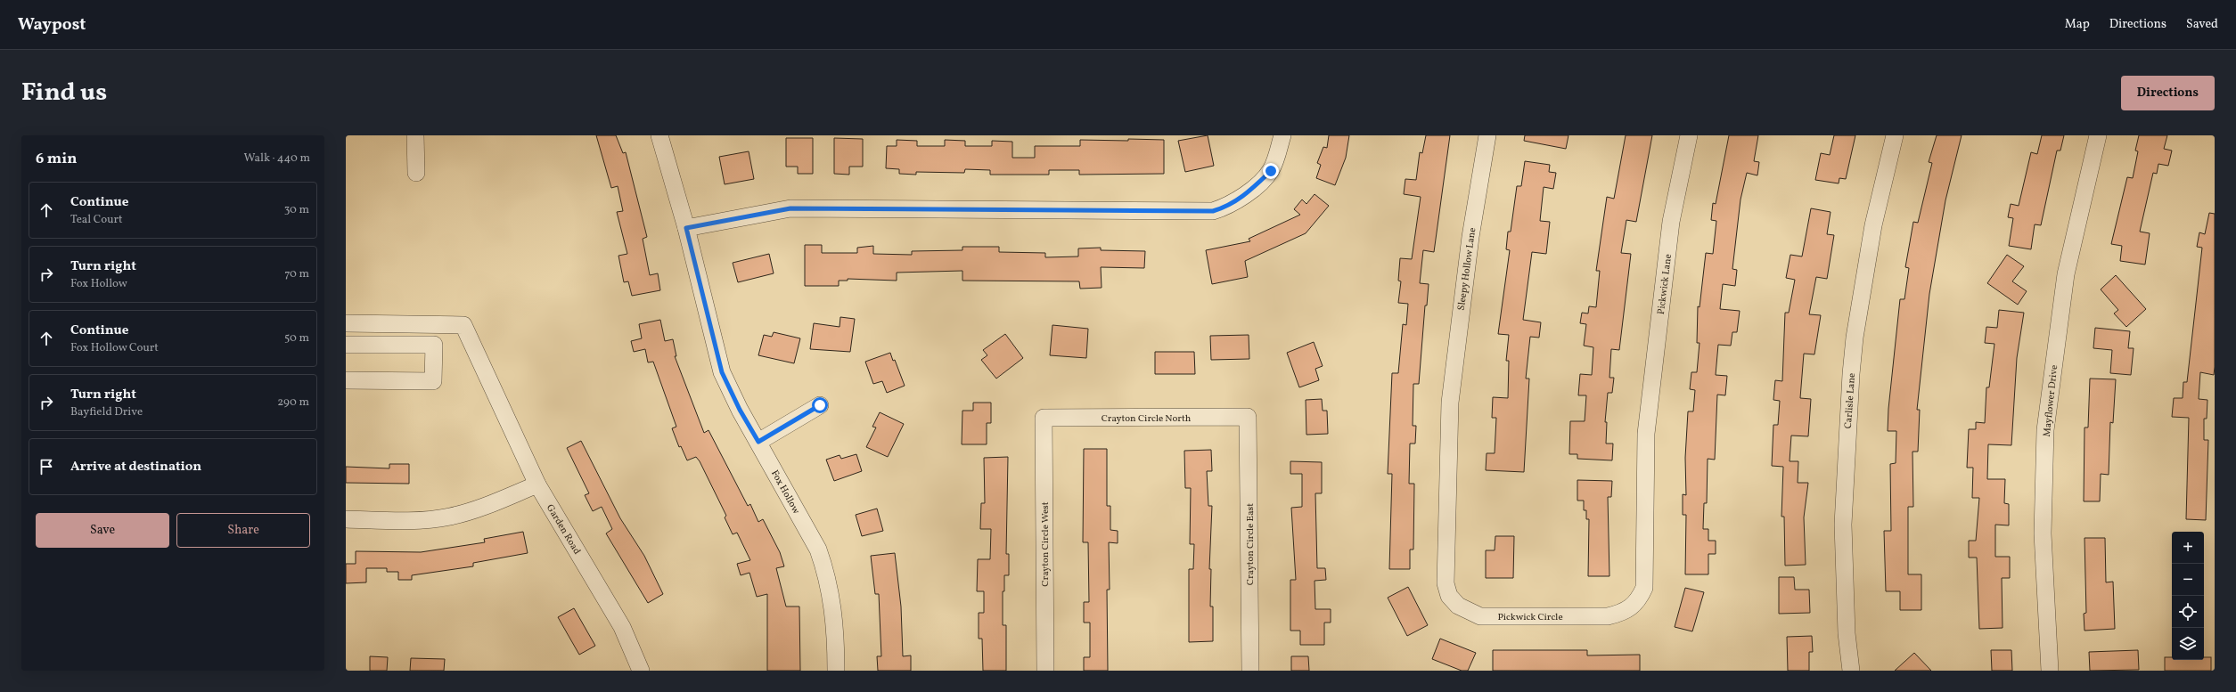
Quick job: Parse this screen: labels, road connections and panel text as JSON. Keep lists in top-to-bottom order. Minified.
{"streets":{"street":["Sleepy Hollow Lane","Pickwick Lane","Carlisle Lane","Mayflower Drive","Crayton Circle North","Fox Hollow","Garden Road","Crayton Circle West","Crayton Circle East","Pickwick Circle"]},"crossings":[["Sleepy Hollow Lane","Pickwick Circle"],["Pickwick Lane","Pickwick Circle"],["Crayton Circle North","Crayton Circle West"],["Crayton Circle North","Crayton Circle East"]],"page":{"header":"Waypost","nav":["Map","Directions","Saved"],"title":"Find us","buttons":["Directions",["Save","Share"]],"heading":["6 min","Walk · 440 m"],"list":[["Continue","Teal Court","30 m"],["Turn right","Fox Hollow","70 m"],["Continue","Fox Hollow Court","50 m"],["Turn right","Bayfield Drive","290 m"],"Arrive at destination"],"map_buttons":["+","−"]}}
